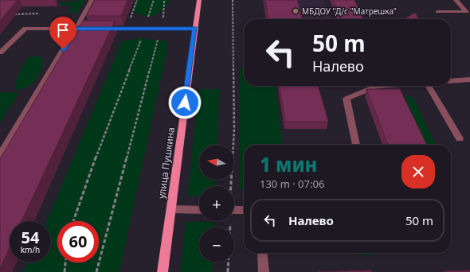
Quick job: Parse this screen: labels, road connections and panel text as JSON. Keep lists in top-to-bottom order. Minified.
{"streets":{"main road":["улица Пушкина"]},"places":["МБДОУ \"Д/с \"Матрешка\""],"north":"left","page":{"turn":["50 m","Налево"],"map_buttons":["+","−"],"heading":["1 мин","130 m · 07:06"],"list":[{"name":"Налево","value":"50 m"}],"speed":"54 km/h","limit":"60"}}
